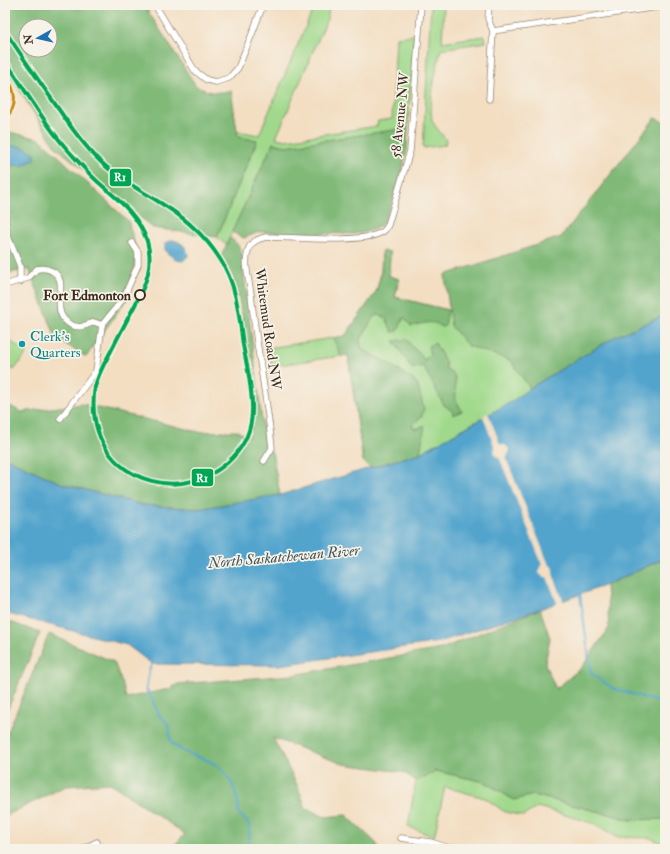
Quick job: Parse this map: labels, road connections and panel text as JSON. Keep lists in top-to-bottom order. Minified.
{"streets":{"street":["58 Avenue NW","Whitemud Road NW"]},"crossings":[["58 Avenue NW","Whitemud Road NW"]],"water":["North Saskatchewan River"],"places":["Fort Edmonton","Clerk's Quarters"],"lines":["transit line R1"],"north":"left"}
